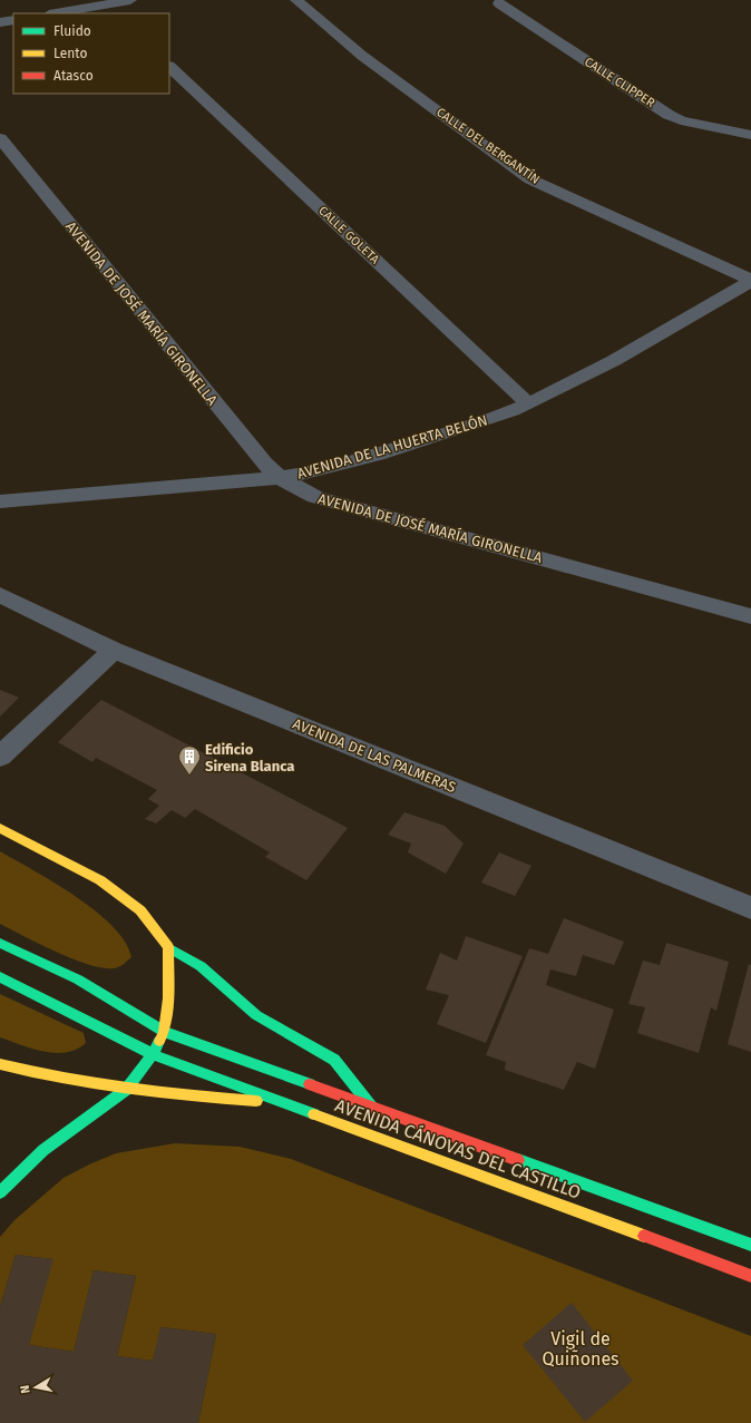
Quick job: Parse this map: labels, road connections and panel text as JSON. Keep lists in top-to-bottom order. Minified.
{"streets":{"main road":["AVENIDA CÁNOVAS DEL CASTILLO"],"street":["CALLE CLIPPER","CALLE DEL BERGANTÍN","CALLE GOLETA","AVENIDA DE JOSÉ MARÍA GIRONELLA","AVENIDA DE LA HUERTA BELÓN","AVENIDA DE LAS PALMERAS"]},"crossings":[["CALLE DEL BERGANTÍN","AVENIDA DE LA HUERTA BELÓN"],["CALLE GOLETA","AVENIDA DE LA HUERTA BELÓN"],["AVENIDA DE JOSÉ MARÍA GIRONELLA","AVENIDA DE LA HUERTA BELÓN"]],"parks":["Vigil de Quiñones"],"places":{"building":["Edificio Sirena Blanca"]},"legend":["Fluido","Lento","Atasco"],"north":"left"}
